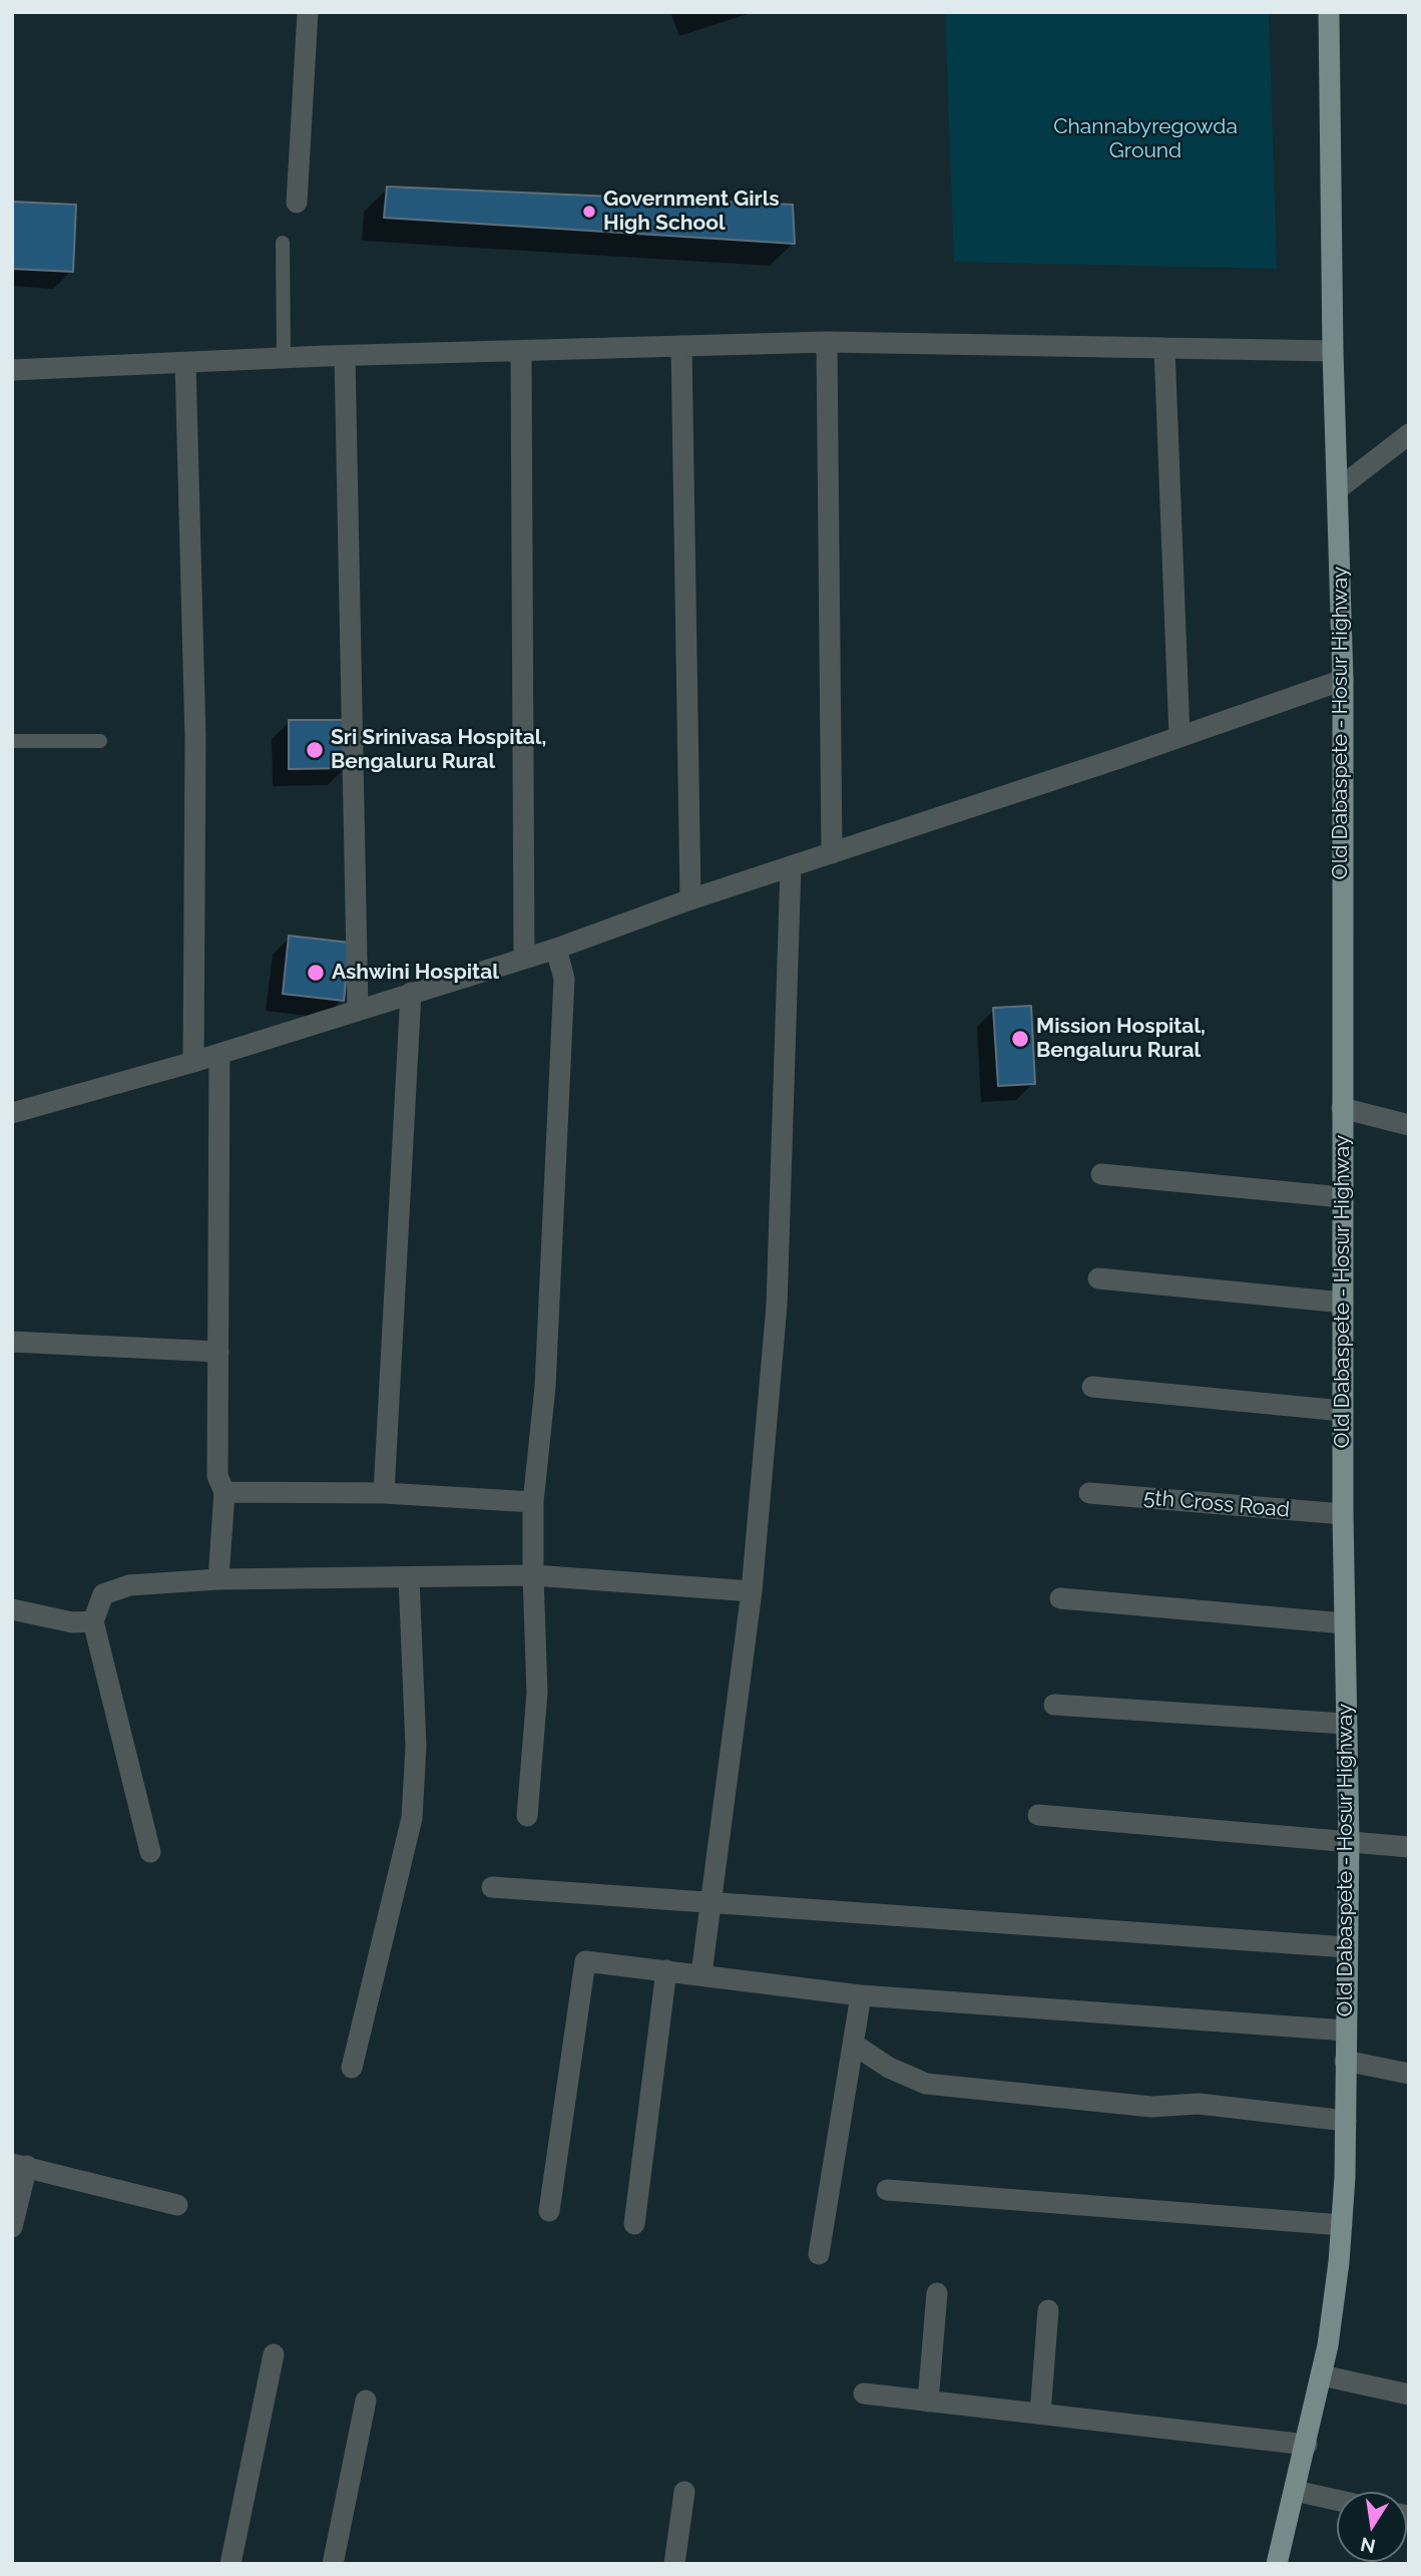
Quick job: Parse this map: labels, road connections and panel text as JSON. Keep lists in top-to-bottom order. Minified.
{"streets":{"main road":["Old Dabaspete - Hosur Highway"],"street":["5th Cross Road"]},"crossings":[["Old Dabaspete - Hosur Highway","5th Cross Road"]],"parks":["Channabyregowda Ground"],"places":["Government Girls High School","Sri Srinivasa Hospital, Bengaluru Rural","Ashwini Hospital","Mission Hospital, Bengaluru Rural"],"north":"bottom"}
